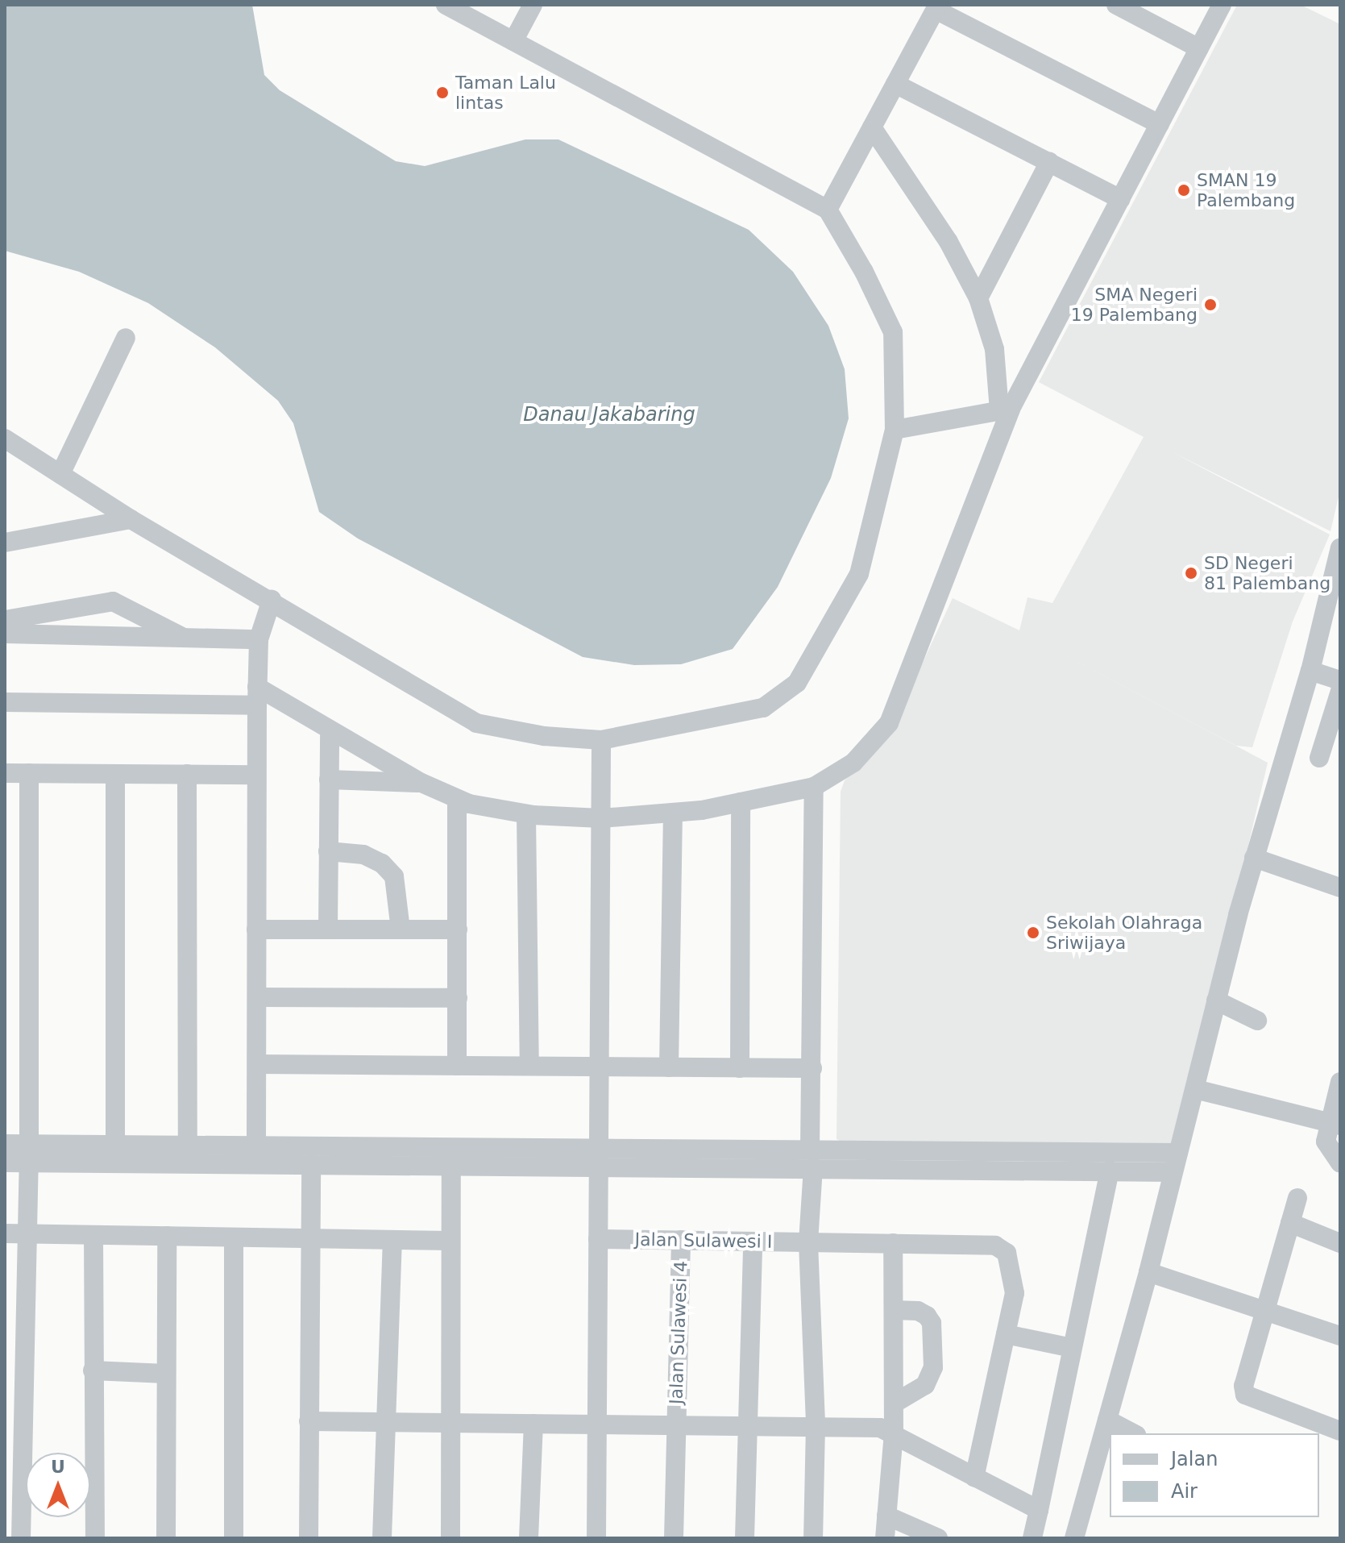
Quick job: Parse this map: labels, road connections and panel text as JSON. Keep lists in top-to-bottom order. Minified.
{"streets":{"street":["Jalan Sulawesi I","Jalan Sulawesi 4"]},"crossings":[["Jalan Sulawesi I","Jalan Sulawesi 4"]],"water":["Danau Jakabaring"],"places":["Taman Lalu lintas","SMAN 19 Palembang","SMA Negeri 19 Palembang","SD Negeri 81 Palembang","Sekolah Olahraga Sriwijaya"],"legend":["Jalan","Air"],"north":"top"}
